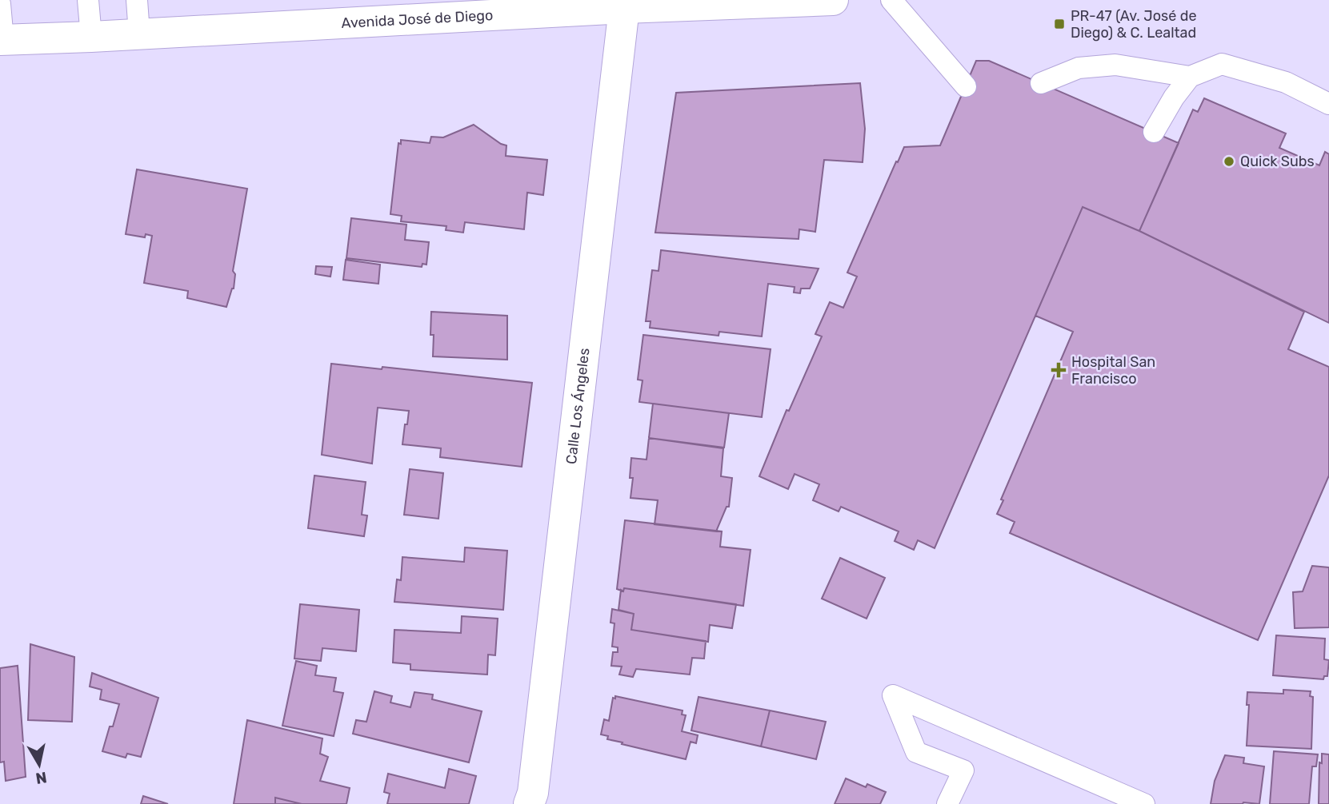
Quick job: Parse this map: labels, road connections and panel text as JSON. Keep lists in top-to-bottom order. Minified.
{"streets":{"street":["Avenida José de Diego","Calle Los Ángeles"]},"crossings":[["Avenida José de Diego","Calle Los Ángeles"]],"places":{"transit":["PR-47 (Av. José de Diego) & C. Lealtad"],"other":["Quick Subs"],"health":["Hospital San Francisco"]},"north":"bottom"}
